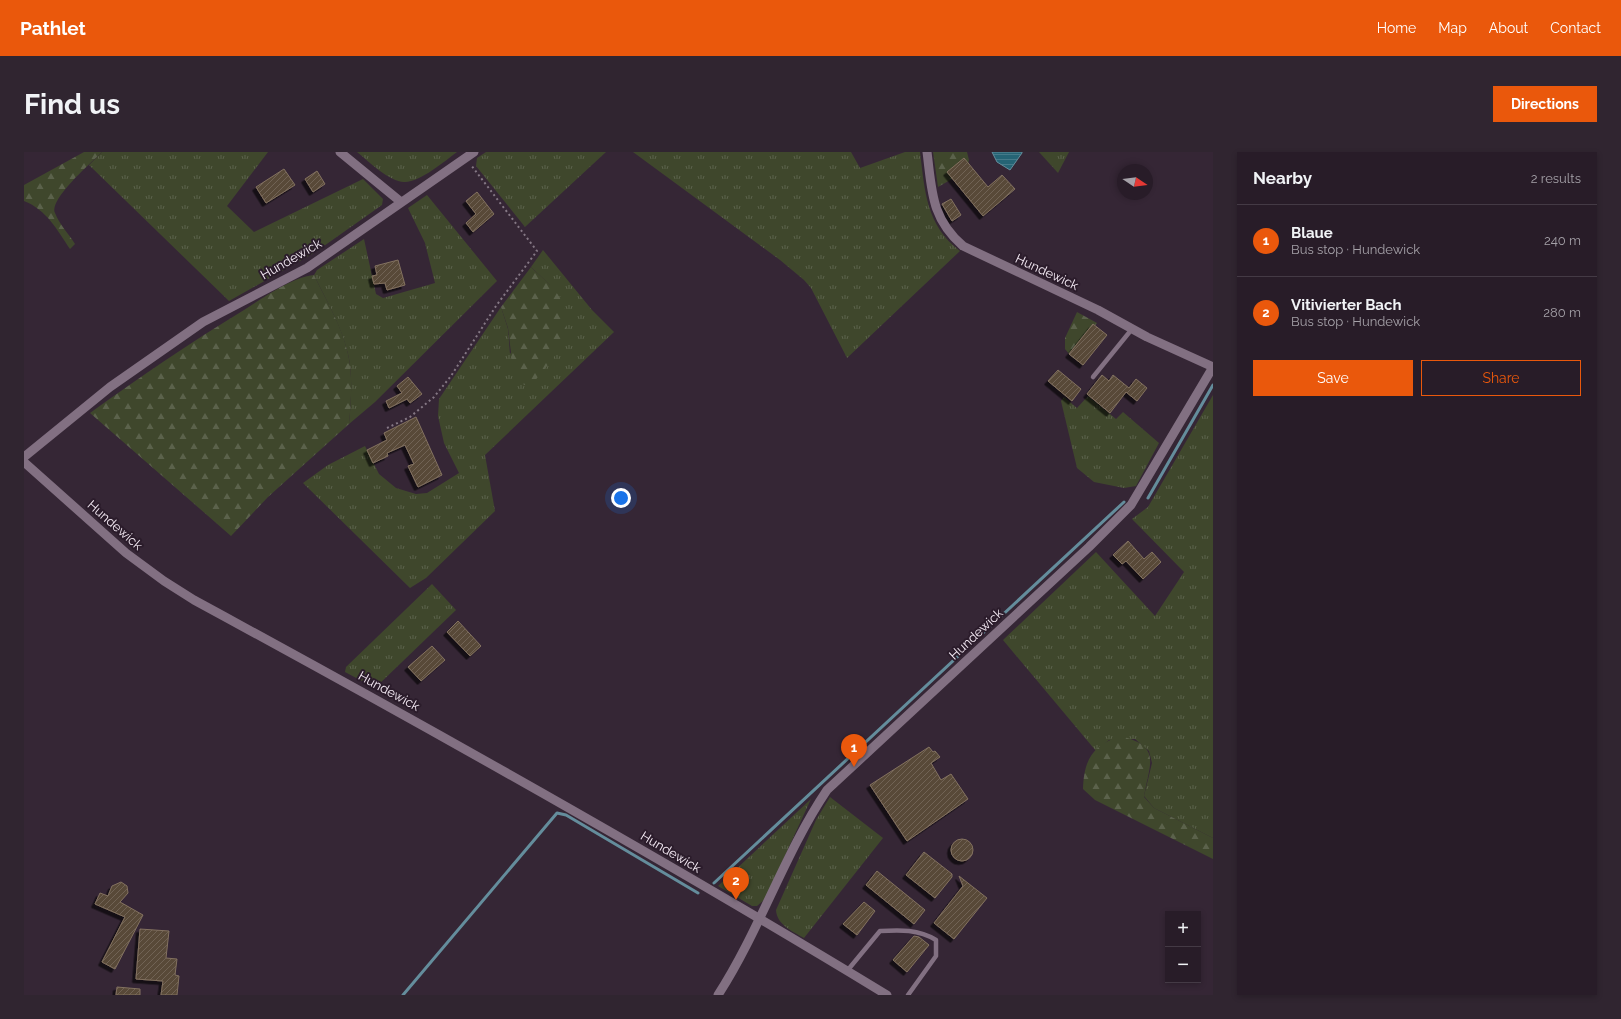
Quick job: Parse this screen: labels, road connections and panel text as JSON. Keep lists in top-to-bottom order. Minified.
{"streets":{"street":["Hundewick"]},"north":"right","page":{"header":"Pathlet","nav":["Home","Map","About","Contact"],"buttons":["Directions",["Save","Share"]],"title":"Find us","heading":["Nearby","2 results"],"list":[{"mark":"1","name":"Blaue","note":"Bus stop · Hundewick","value":"240 m"},{"mark":"2","name":"Vitivierter Bach","note":"Bus stop · Hundewick","value":"280 m"}],"pins":["1","2"],"map_buttons":["+","−"]}}
